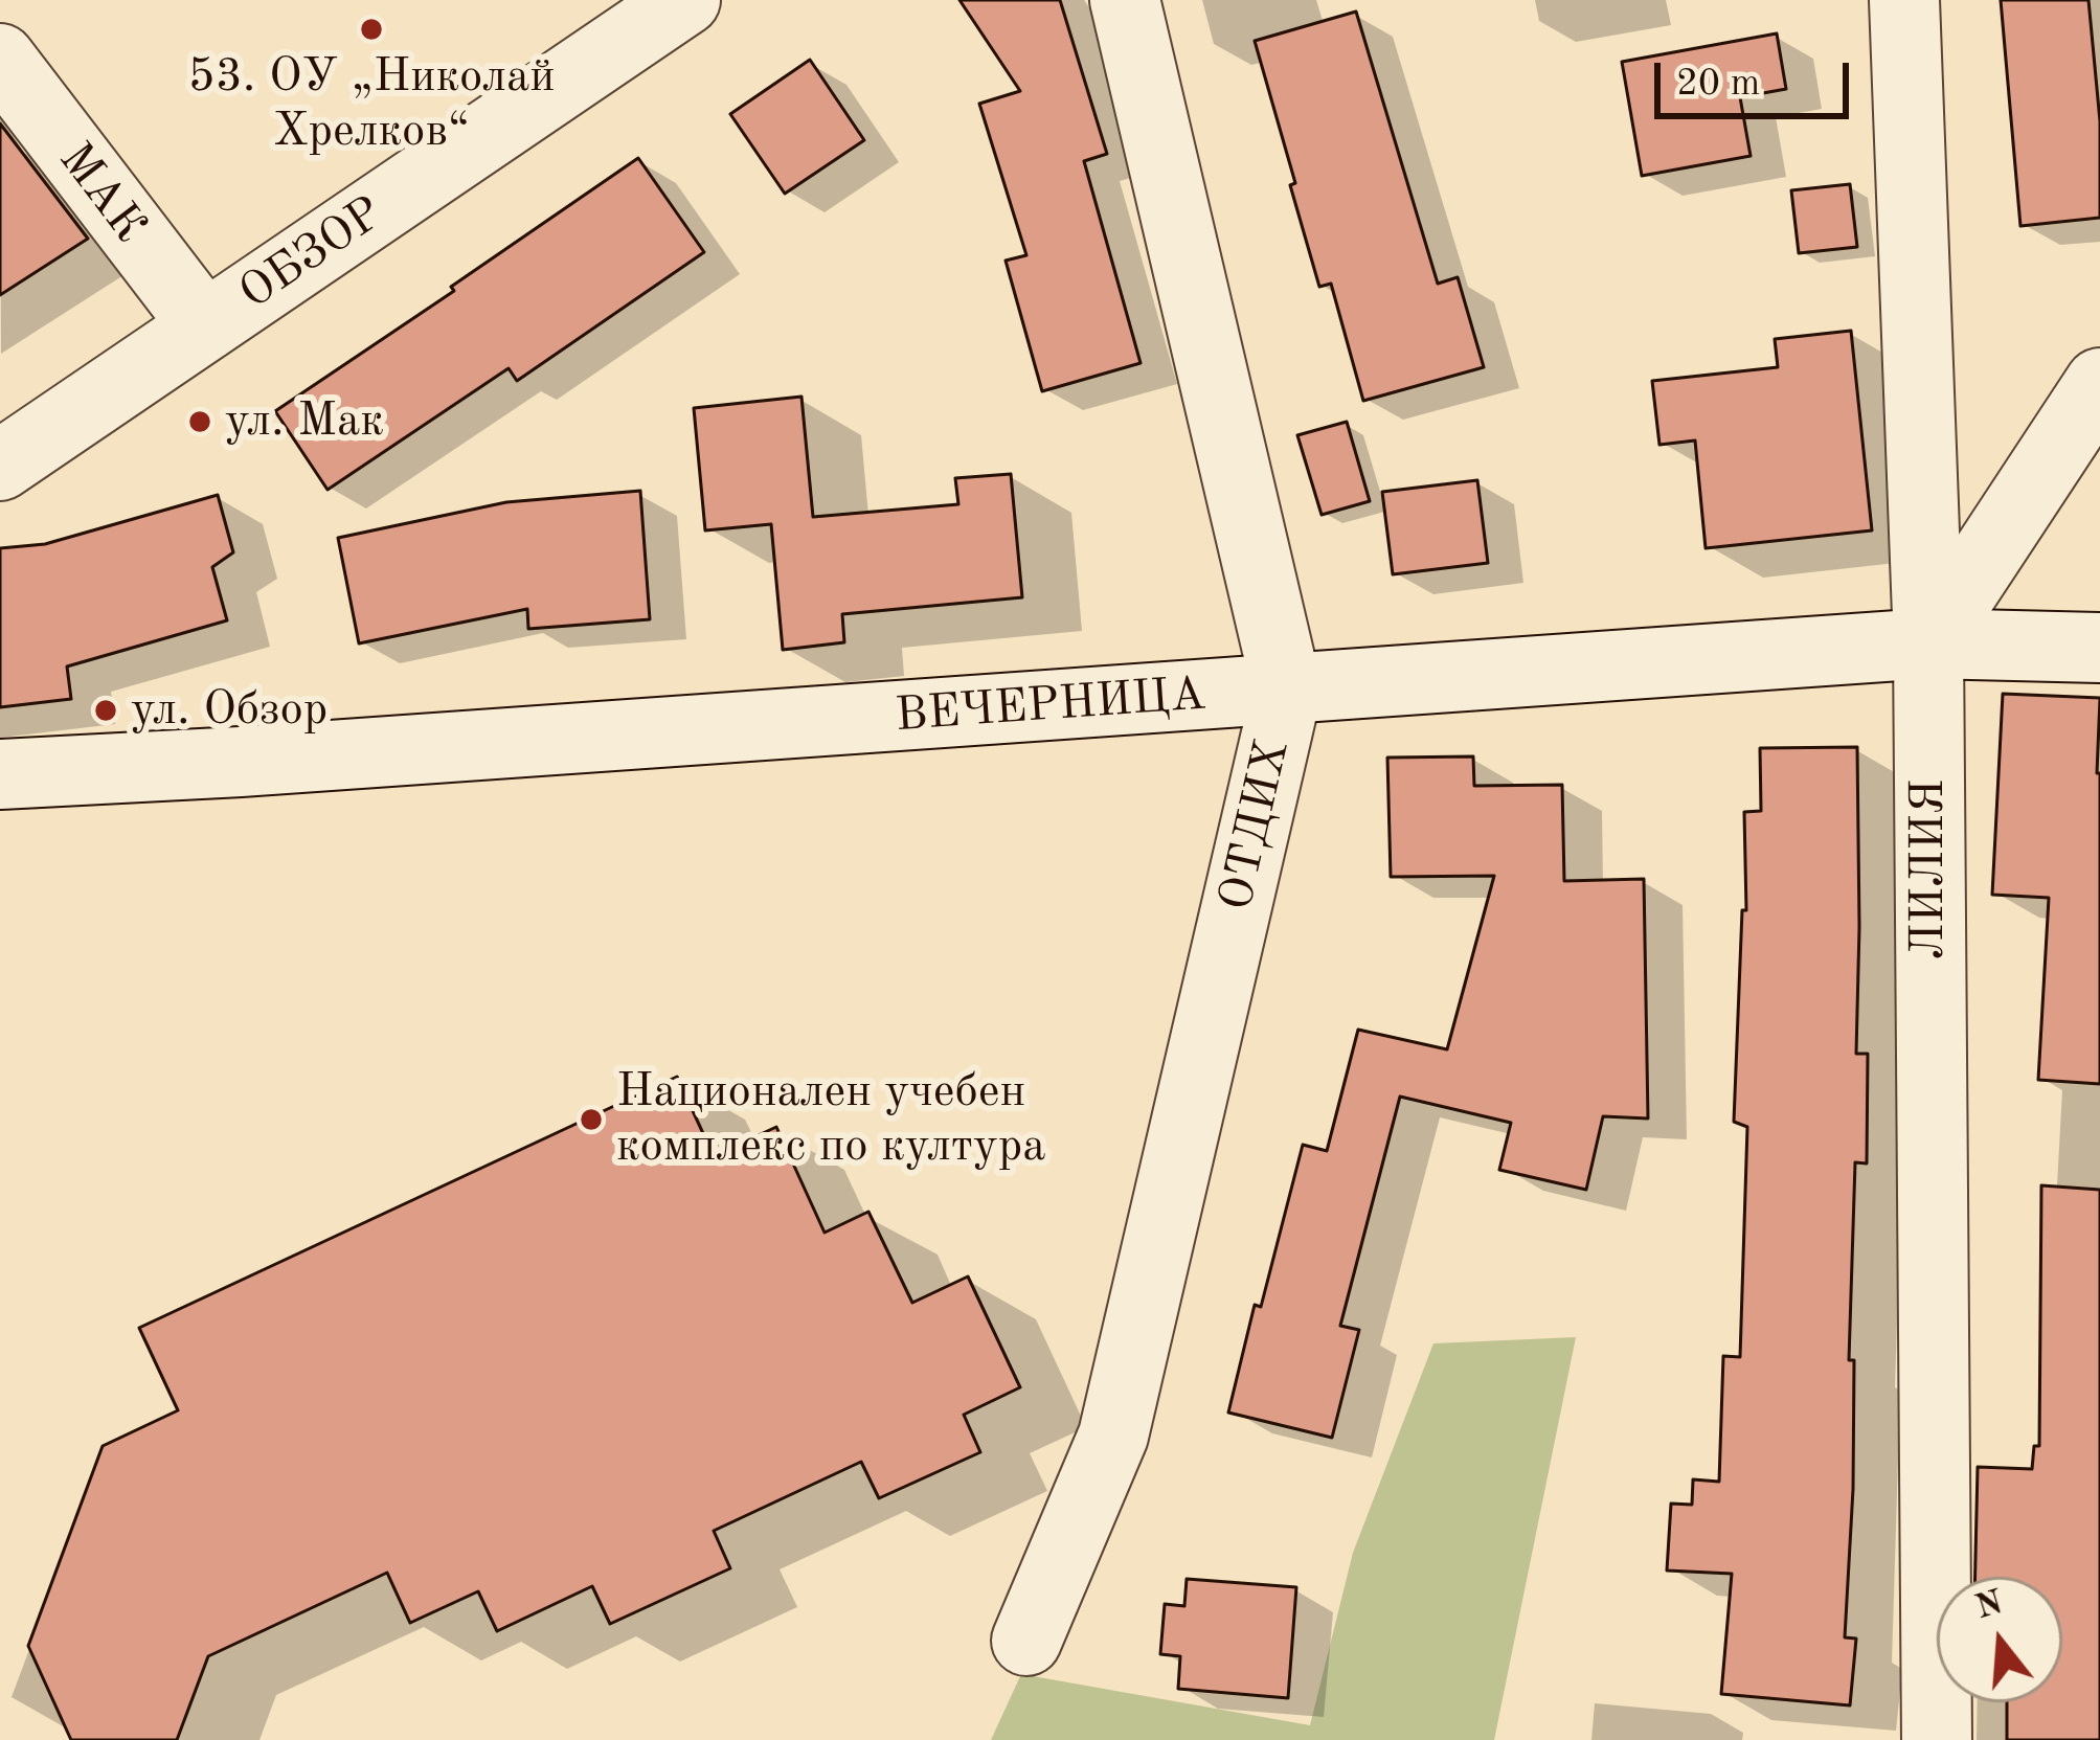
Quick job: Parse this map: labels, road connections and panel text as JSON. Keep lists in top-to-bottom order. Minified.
{"streets":{"street":["МАК","ОБЗОР","ВЕЧЕРНИЦА","ОТДИХ","ЛИЛИЯ"]},"crossings":[["МАК","ОБЗОР"],["ВЕЧЕРНИЦА","ОТДИХ"],["ВЕЧЕРНИЦА","ЛИЛИЯ"]],"places":["53. ОУ „Николай Хрелков“","ул. Мак","ул. Обзор","Национален учебен комплекс по култура"],"scale_bar":"20 m","north":"top"}
